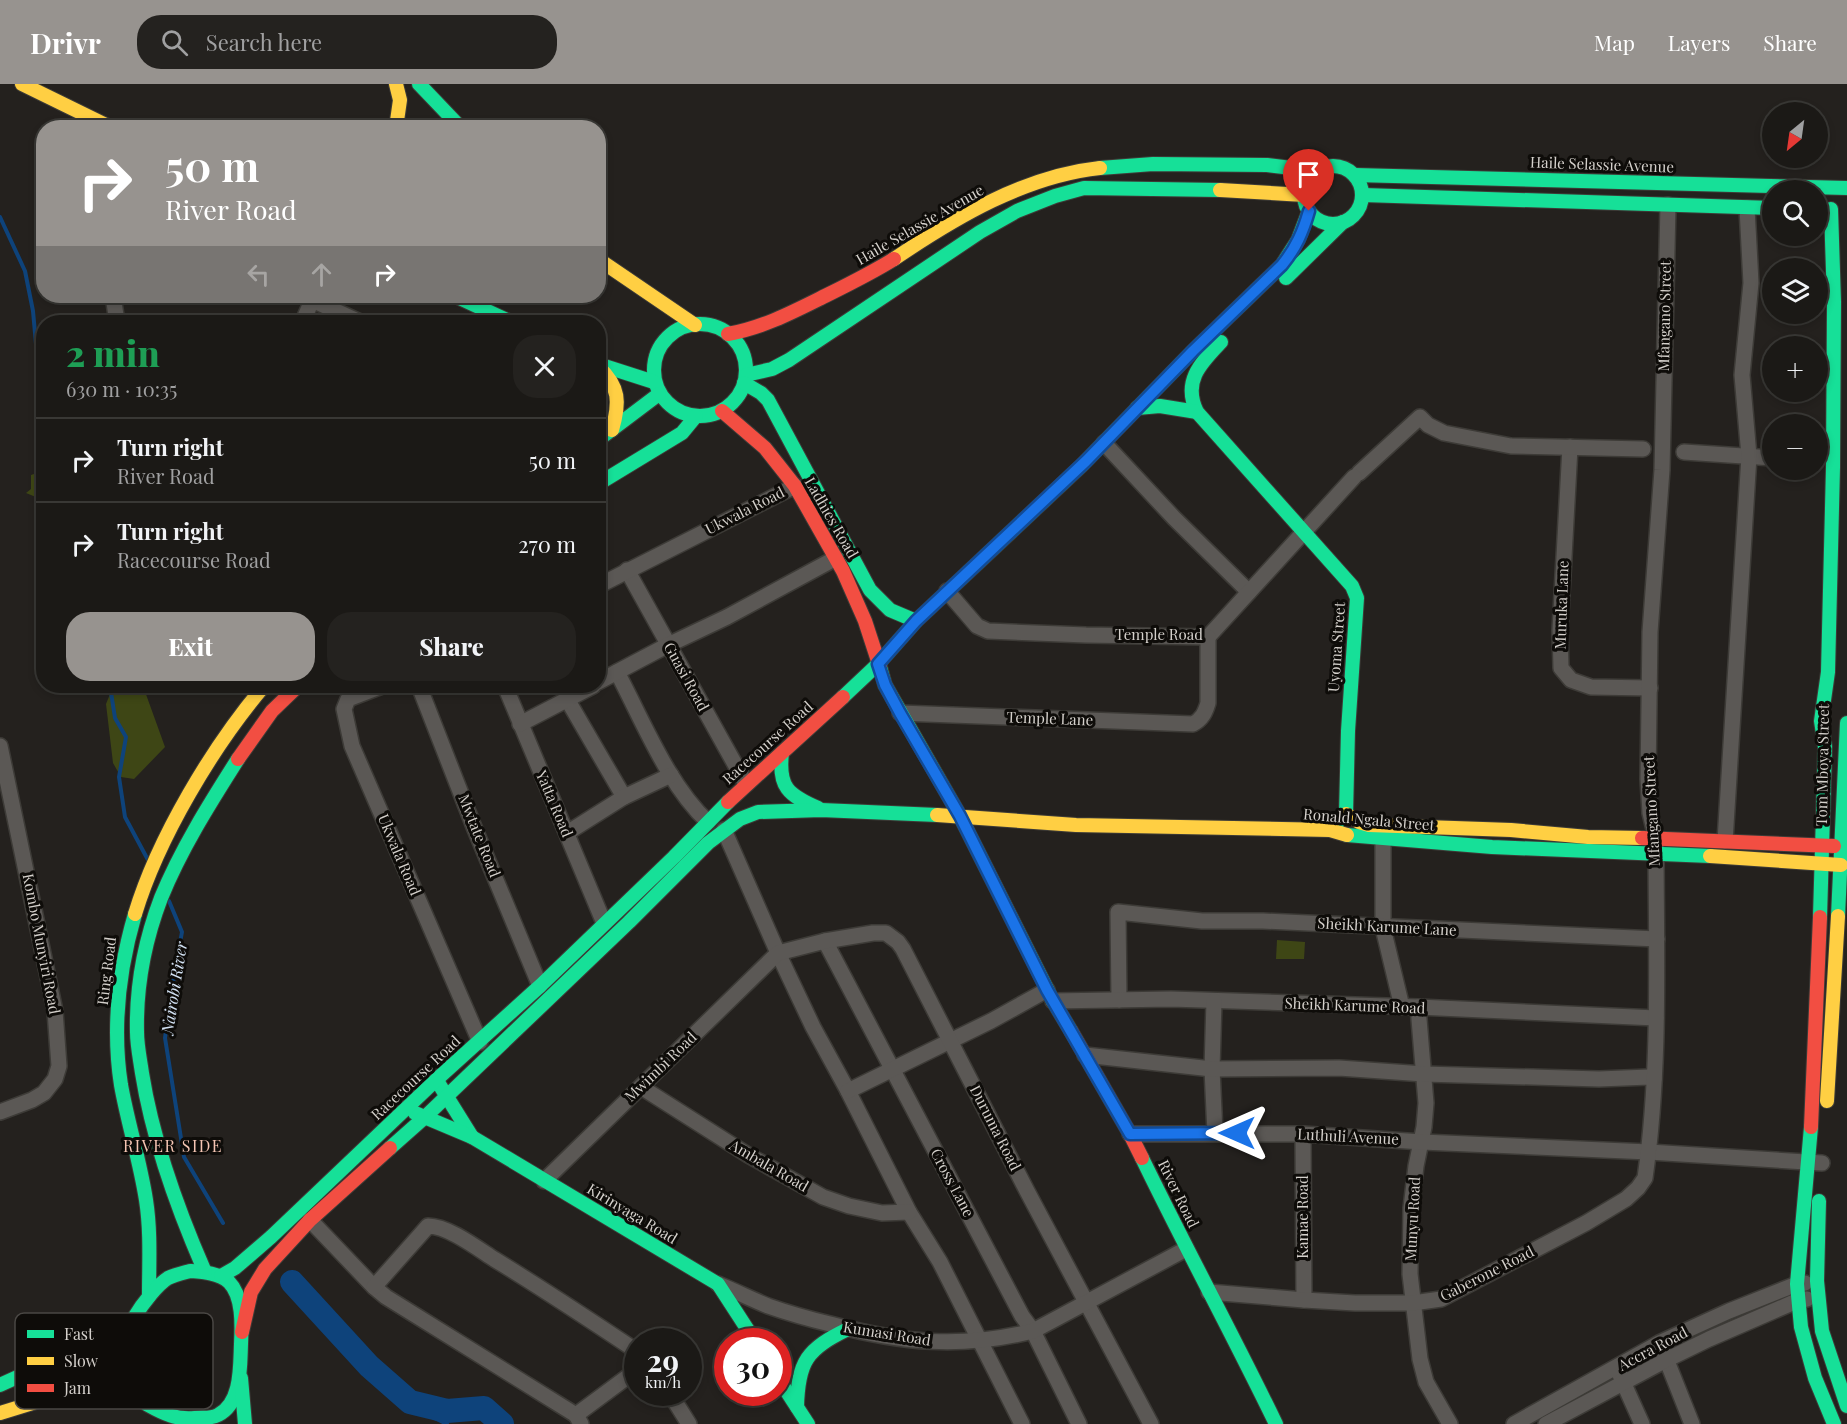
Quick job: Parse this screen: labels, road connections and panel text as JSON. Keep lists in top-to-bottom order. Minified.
{"streets":{"main road":["Haile Selassie Avenue","Ladhies Road","Uyoma Street","Racecourse Road","Tom Mboya Street","Ronald Ngala Street","Ring Road","River Road","Kirinyaga Road"],"street":["Mfangano Street","Ukwala Road","Muruka Lane","Temple Road","Guasi Road","Temple Lane","Yatta Road","Mwtate Road","Sheikh Karume Lane","Kombo Munyiri Road","Sheikh Karume Road","Mwimbi Road","Duruma Road","Luthuli Avenue","Ambala Road","Cross Lane","Kamae Road","Munyu Road","Gaberone Road","Kumasi Road","Accra Road"]},"crossings":[["Haile Selassie Avenue","Ladhies Road"],["Haile Selassie Avenue","Racecourse Road"],["Mfangano Street","Muruka Lane"],["Mfangano Street","Ronald Ngala Street"],["Mfangano Street","Sheikh Karume Lane"],["Mfangano Street","Sheikh Karume Road"],["Mfangano Street","Gaberone Road"],["Ukwala Road","Ladhies Road"],["Ukwala Road","Guasi Road"],["Ukwala Road","Racecourse Road"],["Ladhies Road","Racecourse Road"],["Ladhies Road","River Road"],["Muruka Lane","Temple Road"],["Temple Road","Uyoma Street"],["Temple Road","Temple Lane"],["Temple Road","Racecourse Road"],["Uyoma Street","Ronald Ngala Street"],["Guasi Road","Racecourse Road"],["Temple Lane","River Road"],["Racecourse Road","Yatta Road"],["Racecourse Road","Ronald Ngala Street"],["Racecourse Road","Mwtate Road"],["Racecourse Road","River Road"],["Racecourse Road","Kirinyaga Road"],["Tom Mboya Street","Ronald Ngala Street"],["Tom Mboya Street","Accra Road"],["Ronald Ngala Street","River Road"],["Ronald Ngala Street","Munyu Road"],["Sheikh Karume Lane","Sheikh Karume Road"],["Sheikh Karume Lane","Munyu Road"],["Sheikh Karume Road","Duruma Road"],["Sheikh Karume Road","Cross Lane"],["Sheikh Karume Road","River Road"],["Sheikh Karume Road","Munyu Road"],["Mwimbi Road","Duruma Road"],["Mwimbi Road","Ambala Road"],["Mwimbi Road","Kirinyaga Road"],["Duruma Road","Cross Lane"],["Duruma Road","Kumasi Road"],["Luthuli Avenue","River Road"],["Luthuli Avenue","Kamae Road"],["Luthuli Avenue","Munyu Road"],["Cross Lane","Kumasi Road"],["River Road","Gaberone Road"],["River Road","Kumasi Road"],["Kirinyaga Road","Kumasi Road"],["Kamae Road","Gaberone Road"],["Munyu Road","Gaberone Road"]],"districts":["RIVER SIDE"],"water":["Nairobi River"],"legend":["Fast","Slow","Jam"],"north":"bottom left","page":{"header":"Drivr","search":"Search here","nav":["Map","Layers","Share"],"map_buttons":["+","−"],"turn":["50 m","River Road"],"heading":["2 min","630 m · 10:35"],"list":[{"name":"Turn right","note":"River Road","value":"50 m"},{"name":"Turn right","note":"Racecourse Road","value":"270 m"}],"buttons":["Exit","Share"],"speed":"29 km/h","limit":"30"}}
